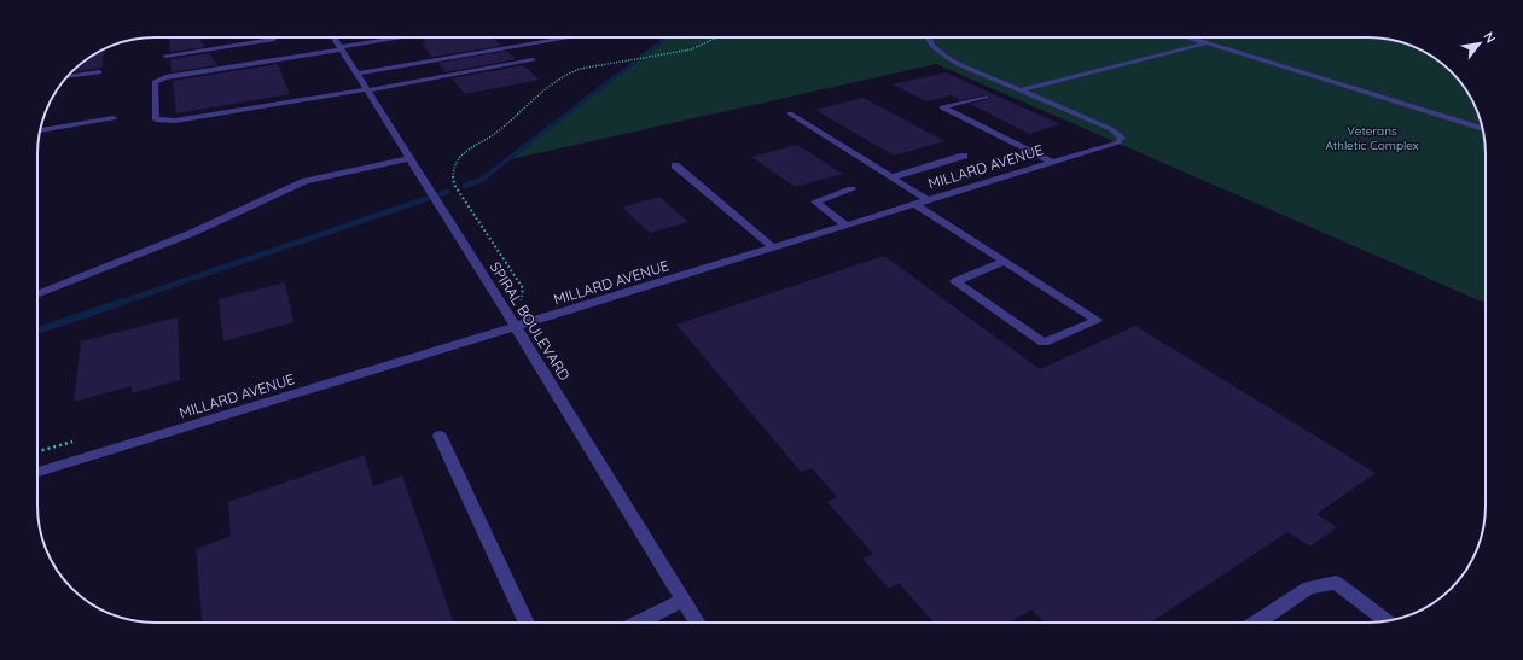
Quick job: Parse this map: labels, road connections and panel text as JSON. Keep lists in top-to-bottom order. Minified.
{"streets":{"street":["MILLARD AVENUE","SPIRAL BOULEVARD"]},"crossings":[["MILLARD AVENUE","SPIRAL BOULEVARD"]],"parks":["Veterans Athletic Complex"],"north":"top right"}
